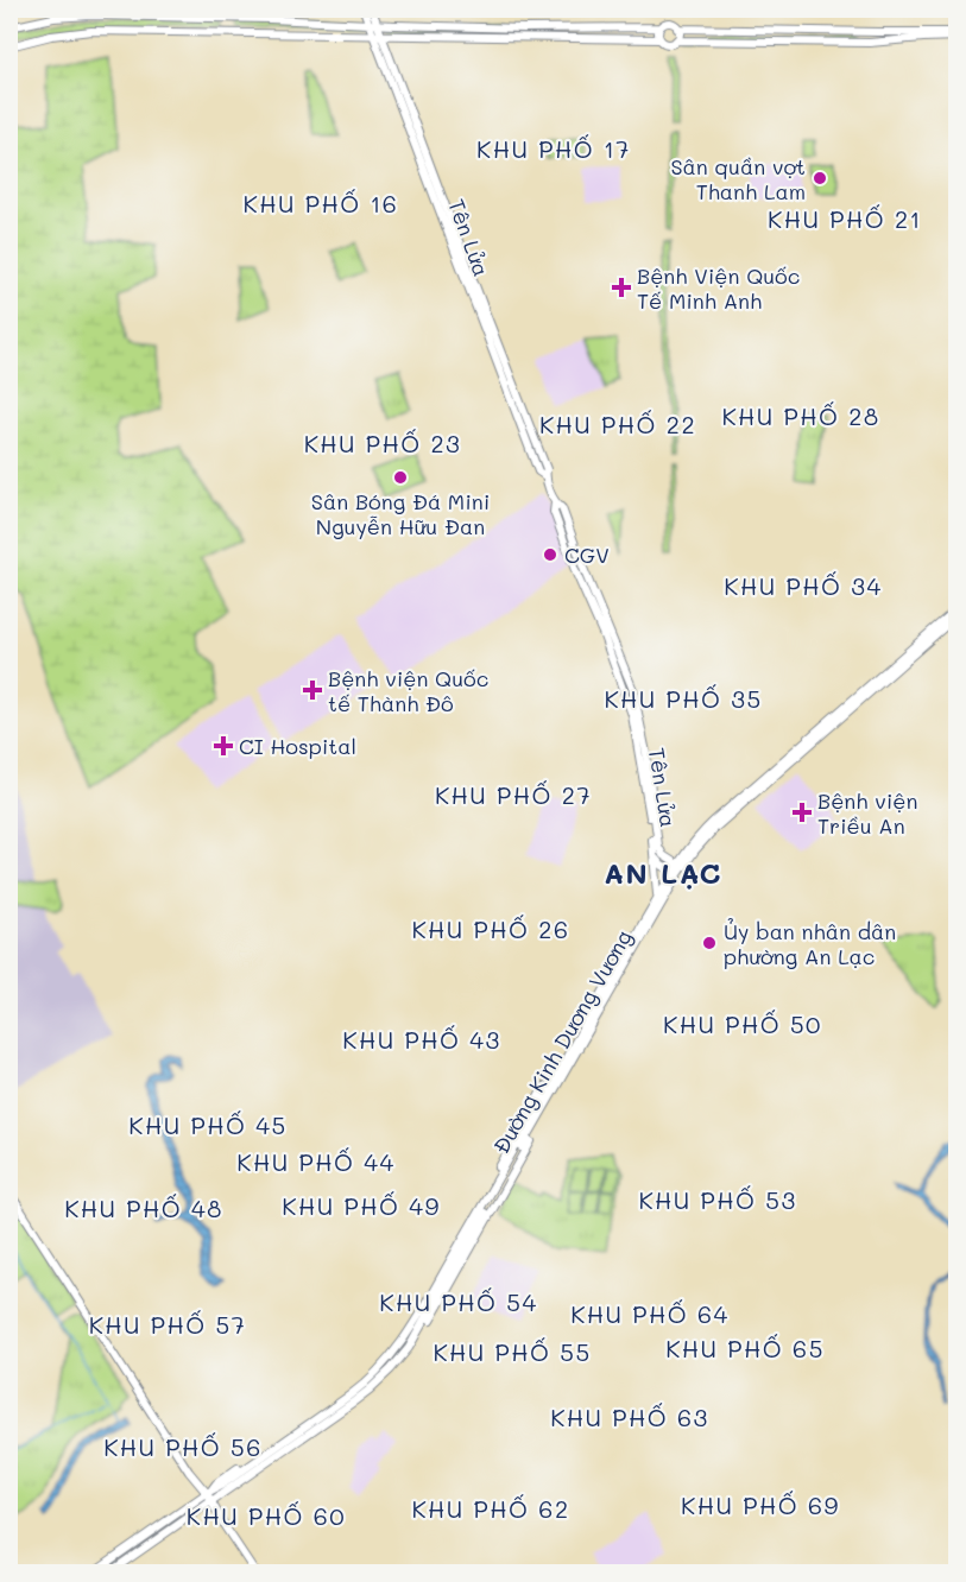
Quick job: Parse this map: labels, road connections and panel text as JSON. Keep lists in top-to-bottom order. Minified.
{"streets":{"main road":["Tên Lửa","Đường Kinh Dương Vương"]},"crossings":[["Tên Lửa","Đường Kinh Dương Vương"]],"districts":["KHU PHỐ 17","KHU PHỐ 16","KHU PHỐ 21","KHU PHỐ 28","KHU PHỐ 22","KHU PHỐ 23","KHU PHỐ 34","KHU PHỐ 35","KHU PHỐ 27","AN LẠC","KHU PHỐ 26","KHU PHỐ 50","KHU PHỐ 43","KHU PHỐ 45","KHU PHỐ 44","KHU PHỐ 53","KHU PHỐ 49","KHU PHỐ 48","KHU PHỐ 54","KHU PHỐ 64","KHU PHỐ 57","KHU PHỐ 65","KHU PHỐ 55","KHU PHỐ 63","KHU PHỐ 56","KHU PHỐ 69","KHU PHỐ 62","KHU PHỐ 60"],"places":{"other":["Sân quần vợt Thanh Lam","Sân Bóng Đá Mini Nguyễn Hữu Đan","CGV","Ủy ban nhân dân phường An Lạc"],"health":["Bệnh Viện Quốc Tế Minh Anh","Bệnh viện Quốc tế Thành Đô","CI Hospital","Bệnh viện Triều An"]}}
